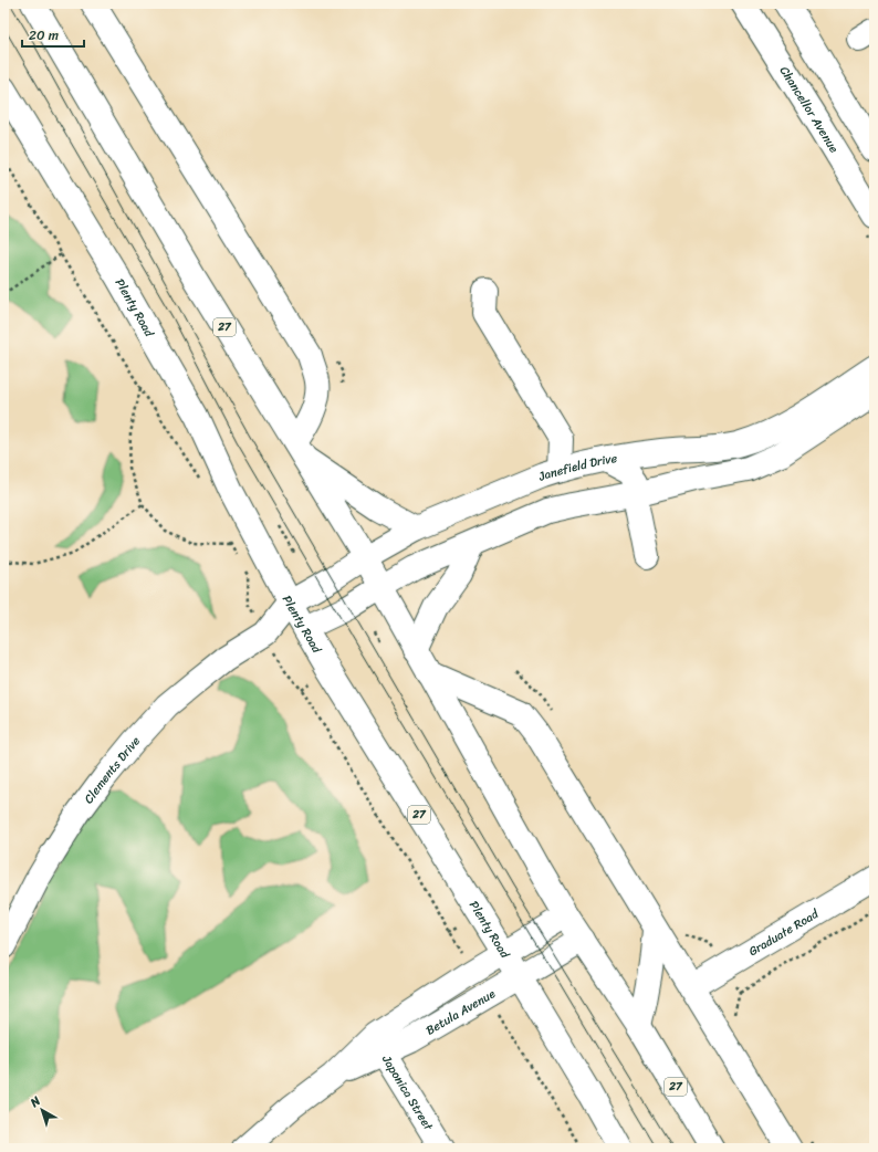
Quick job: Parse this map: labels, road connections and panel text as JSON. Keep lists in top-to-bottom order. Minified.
{"streets":{"main road":["Chancellor Avenue","Plenty Road","27","Janefield Drive","Clements Drive","Graduate Road","Betula Avenue","Japonica Street"]},"crossings":[["Plenty Road","Janefield Drive"],["Plenty Road","Clements Drive"],["Plenty Road","Betula Avenue"],["27","Janefield Drive"],["27","Betula Avenue"],["Janefield Drive","Clements Drive"],["Betula Avenue","Japonica Street"]],"scale_bar":"20 m","north":"top left"}
